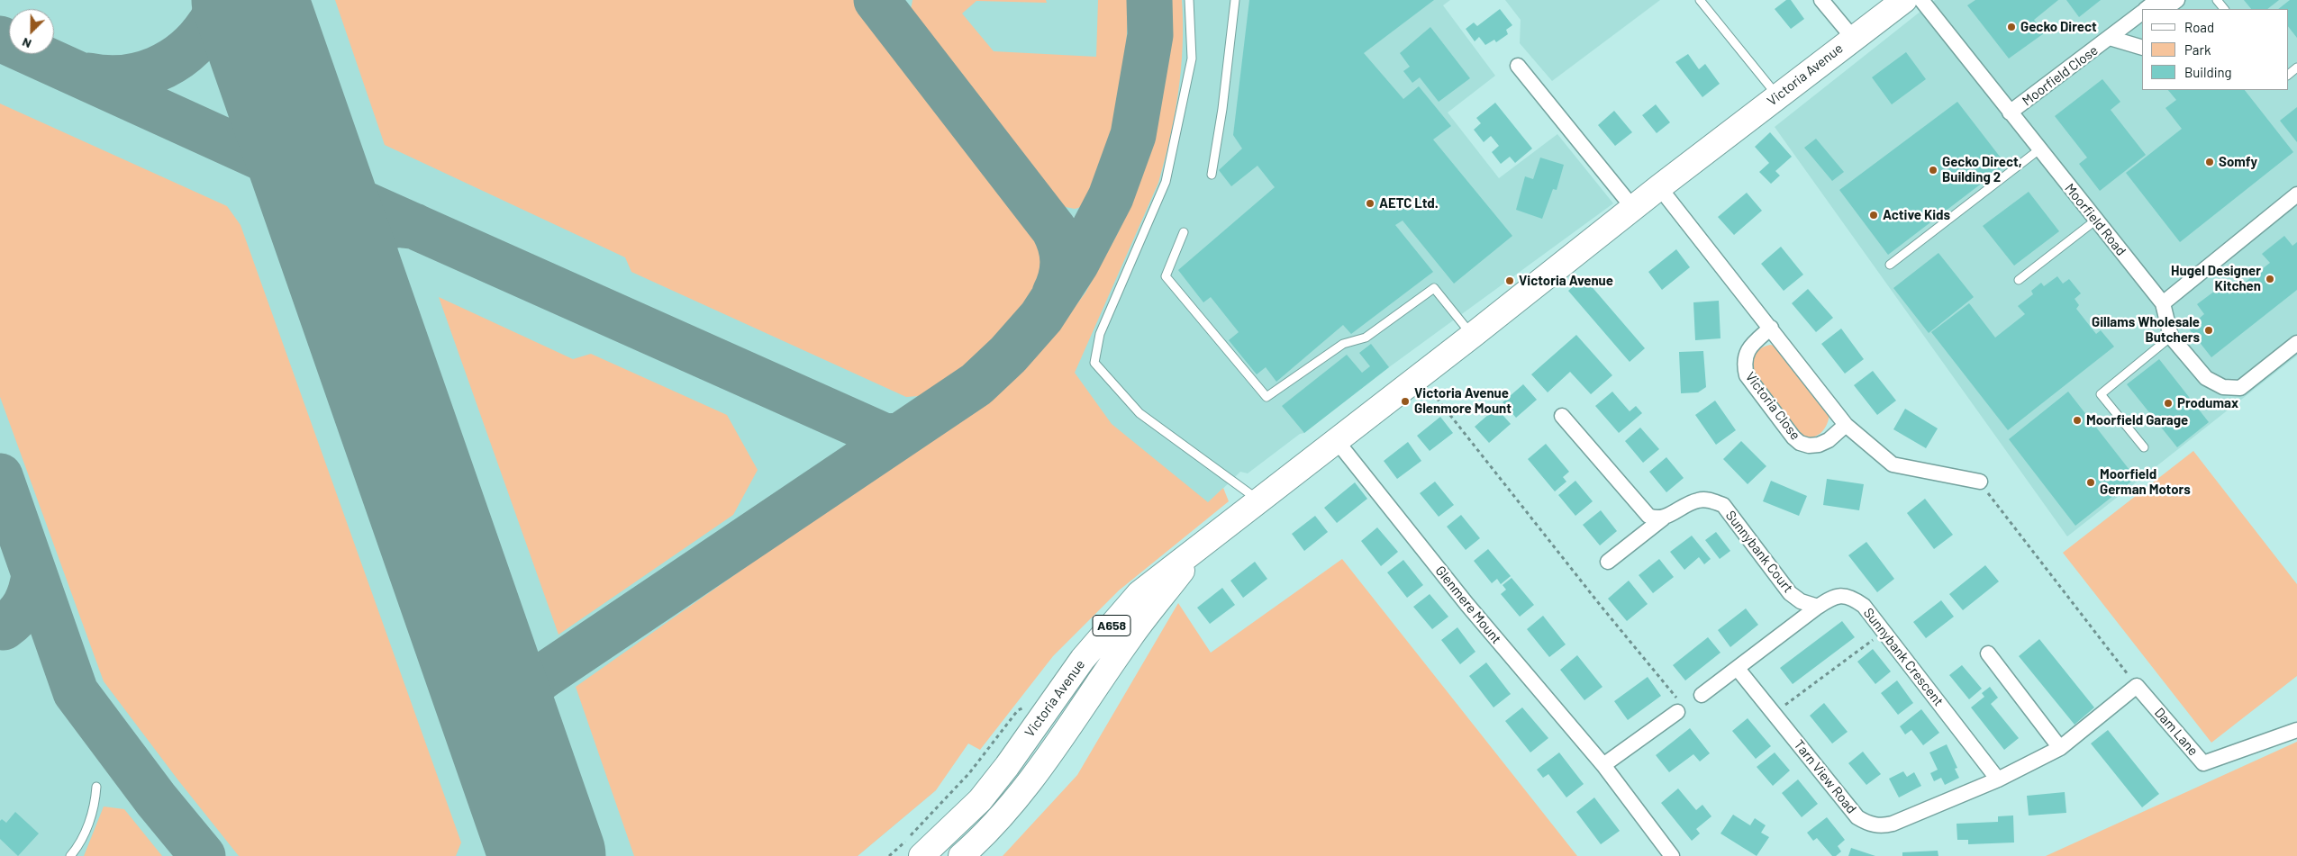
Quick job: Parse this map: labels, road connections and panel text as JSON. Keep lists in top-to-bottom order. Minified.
{"streets":{"highway":["Victoria Avenue","A658"],"street":["Moorfield Close","Moorfield Road","Victoria Close","Sunnybank Court","Glenmere Mount","Sunnybank Crescent","Dam Lane","Tarn View Road"]},"crossings":[["Victoria Avenue","Glenmere Mount"],["Moorfield Close","Moorfield Road"],["Sunnybank Court","Sunnybank Crescent"],["Sunnybank Crescent","Tarn View Road"],["Dam Lane","Tarn View Road"]],"places":["Gecko Direct","Somfy","Gecko Direct, Building 2","AETC Ltd.","Active Kids","Hugel Designer Kitchen","Victoria Avenue","Gillams Wholesale Butchers","Victoria Avenue Glenmore Mount","Produmax","Moorfield Garage","Moorfield German Motors"],"legend":["Road","Park","Building"],"north":"bottom left"}
